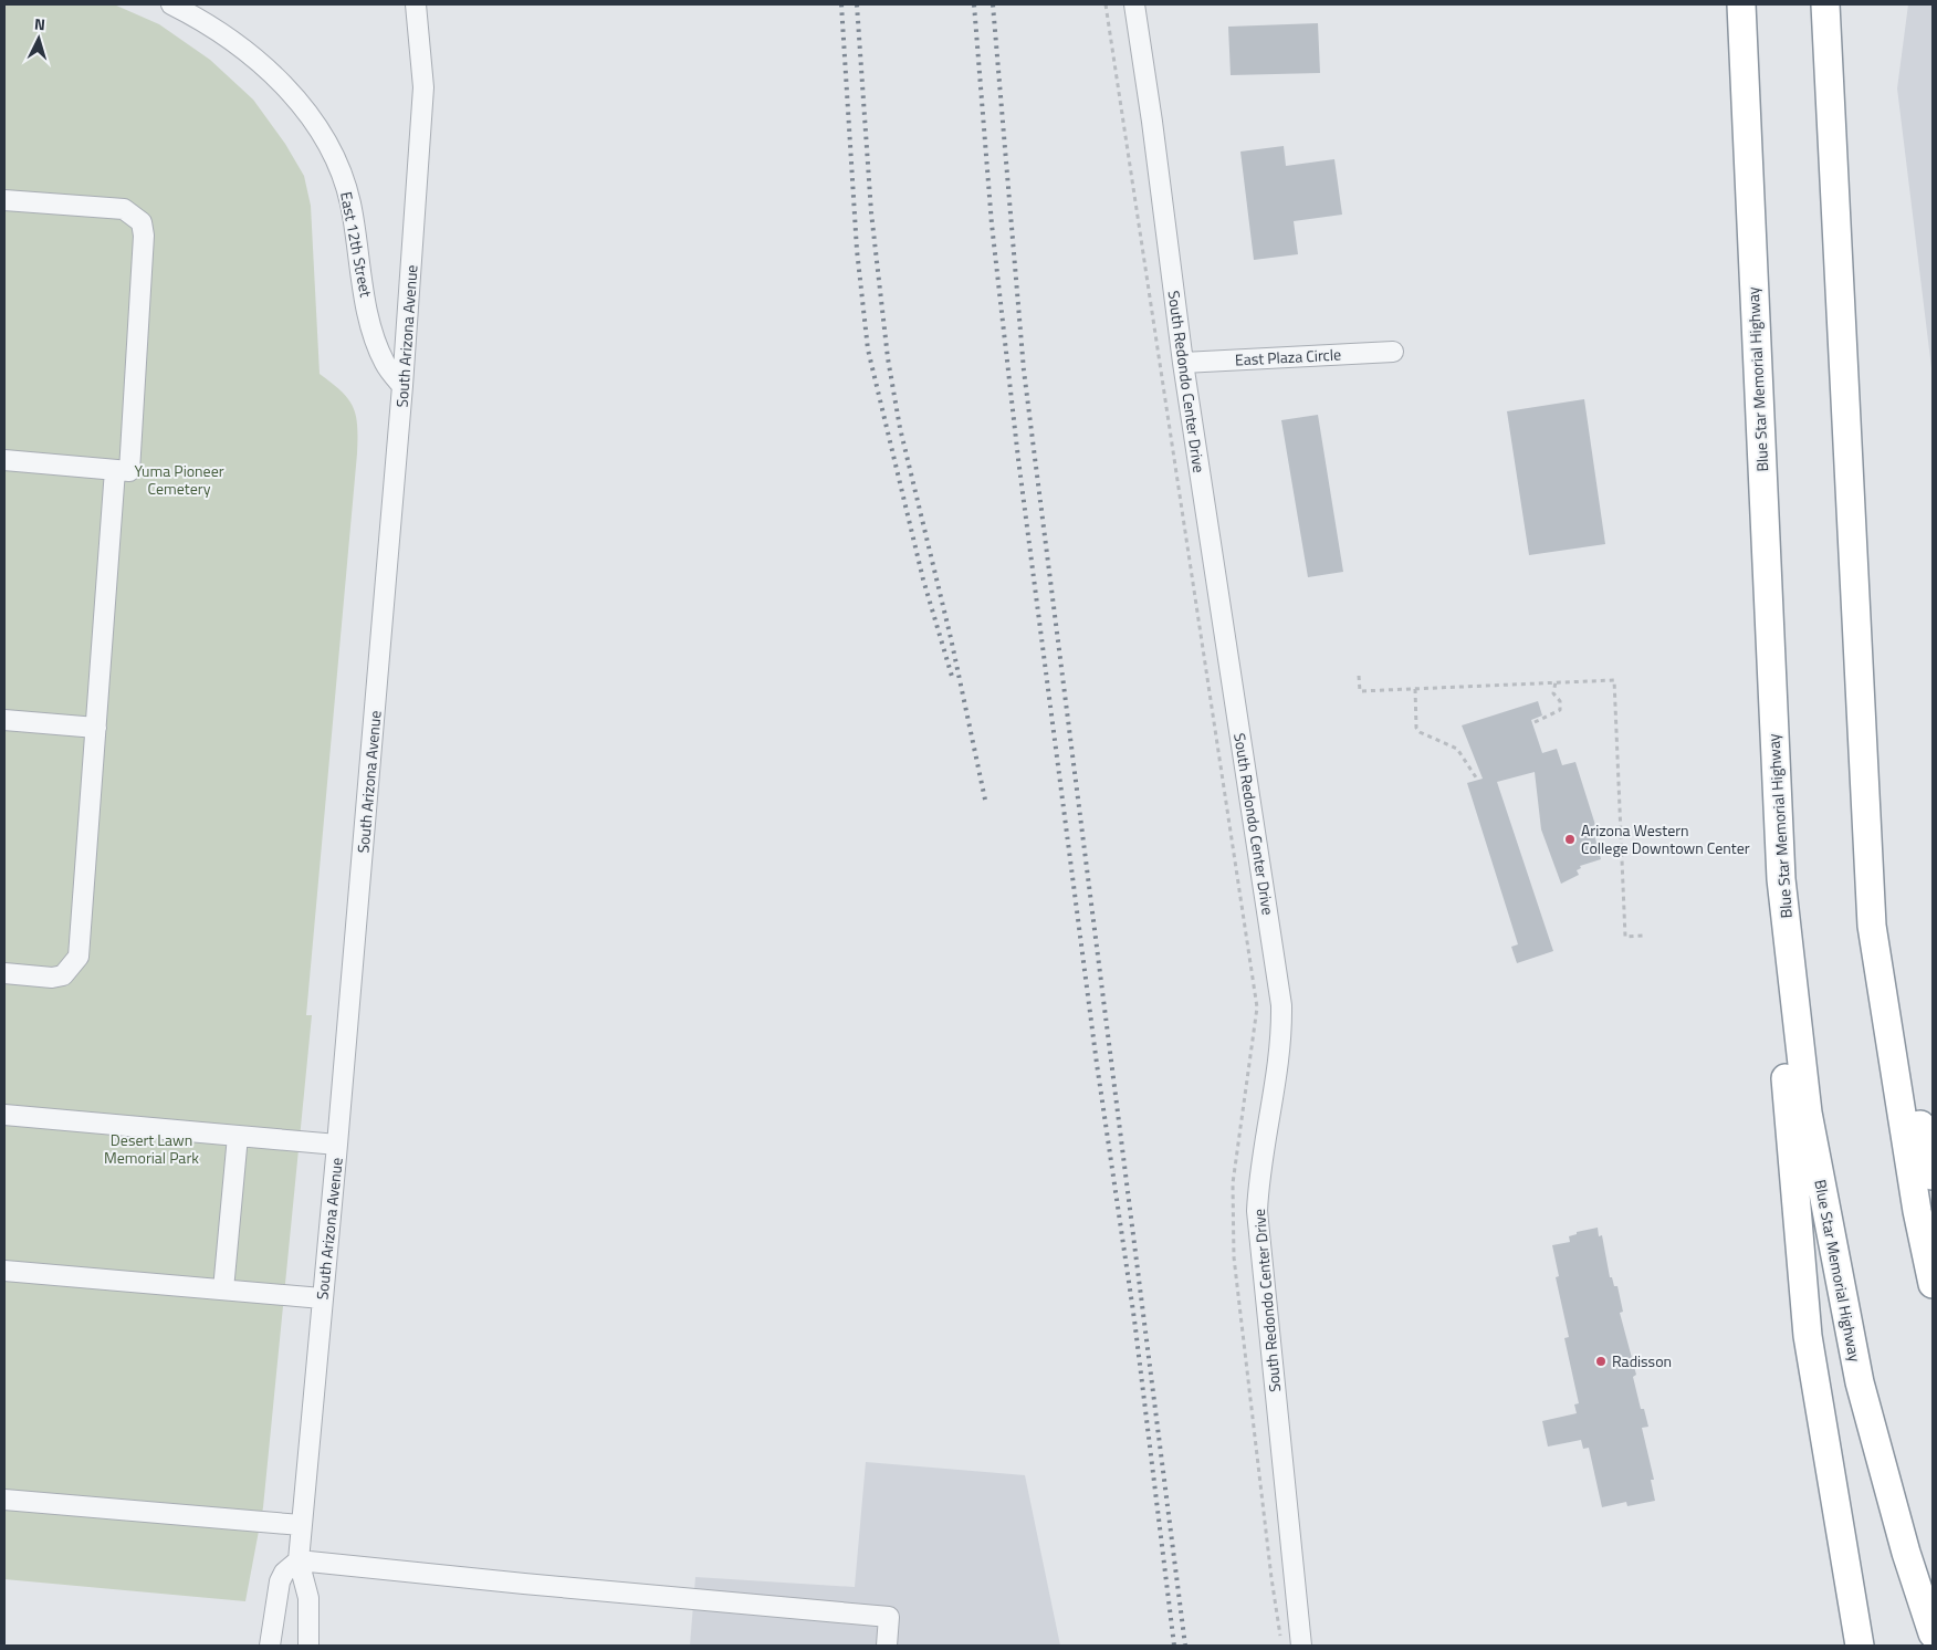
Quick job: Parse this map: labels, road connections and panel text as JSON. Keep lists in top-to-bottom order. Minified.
{"streets":{"highway":["Blue Star Memorial Highway"],"street":["East 12th Street","South Arizona Avenue","East Plaza Circle","South Redondo Center Drive"]},"crossings":[["East 12th Street","South Arizona Avenue"],["East Plaza Circle","South Redondo Center Drive"]],"parks":["Yuma Pioneer Cemetery","Desert Lawn Memorial Park"],"places":["Arizona Western College Downtown Center","Radisson"],"north":"top"}
